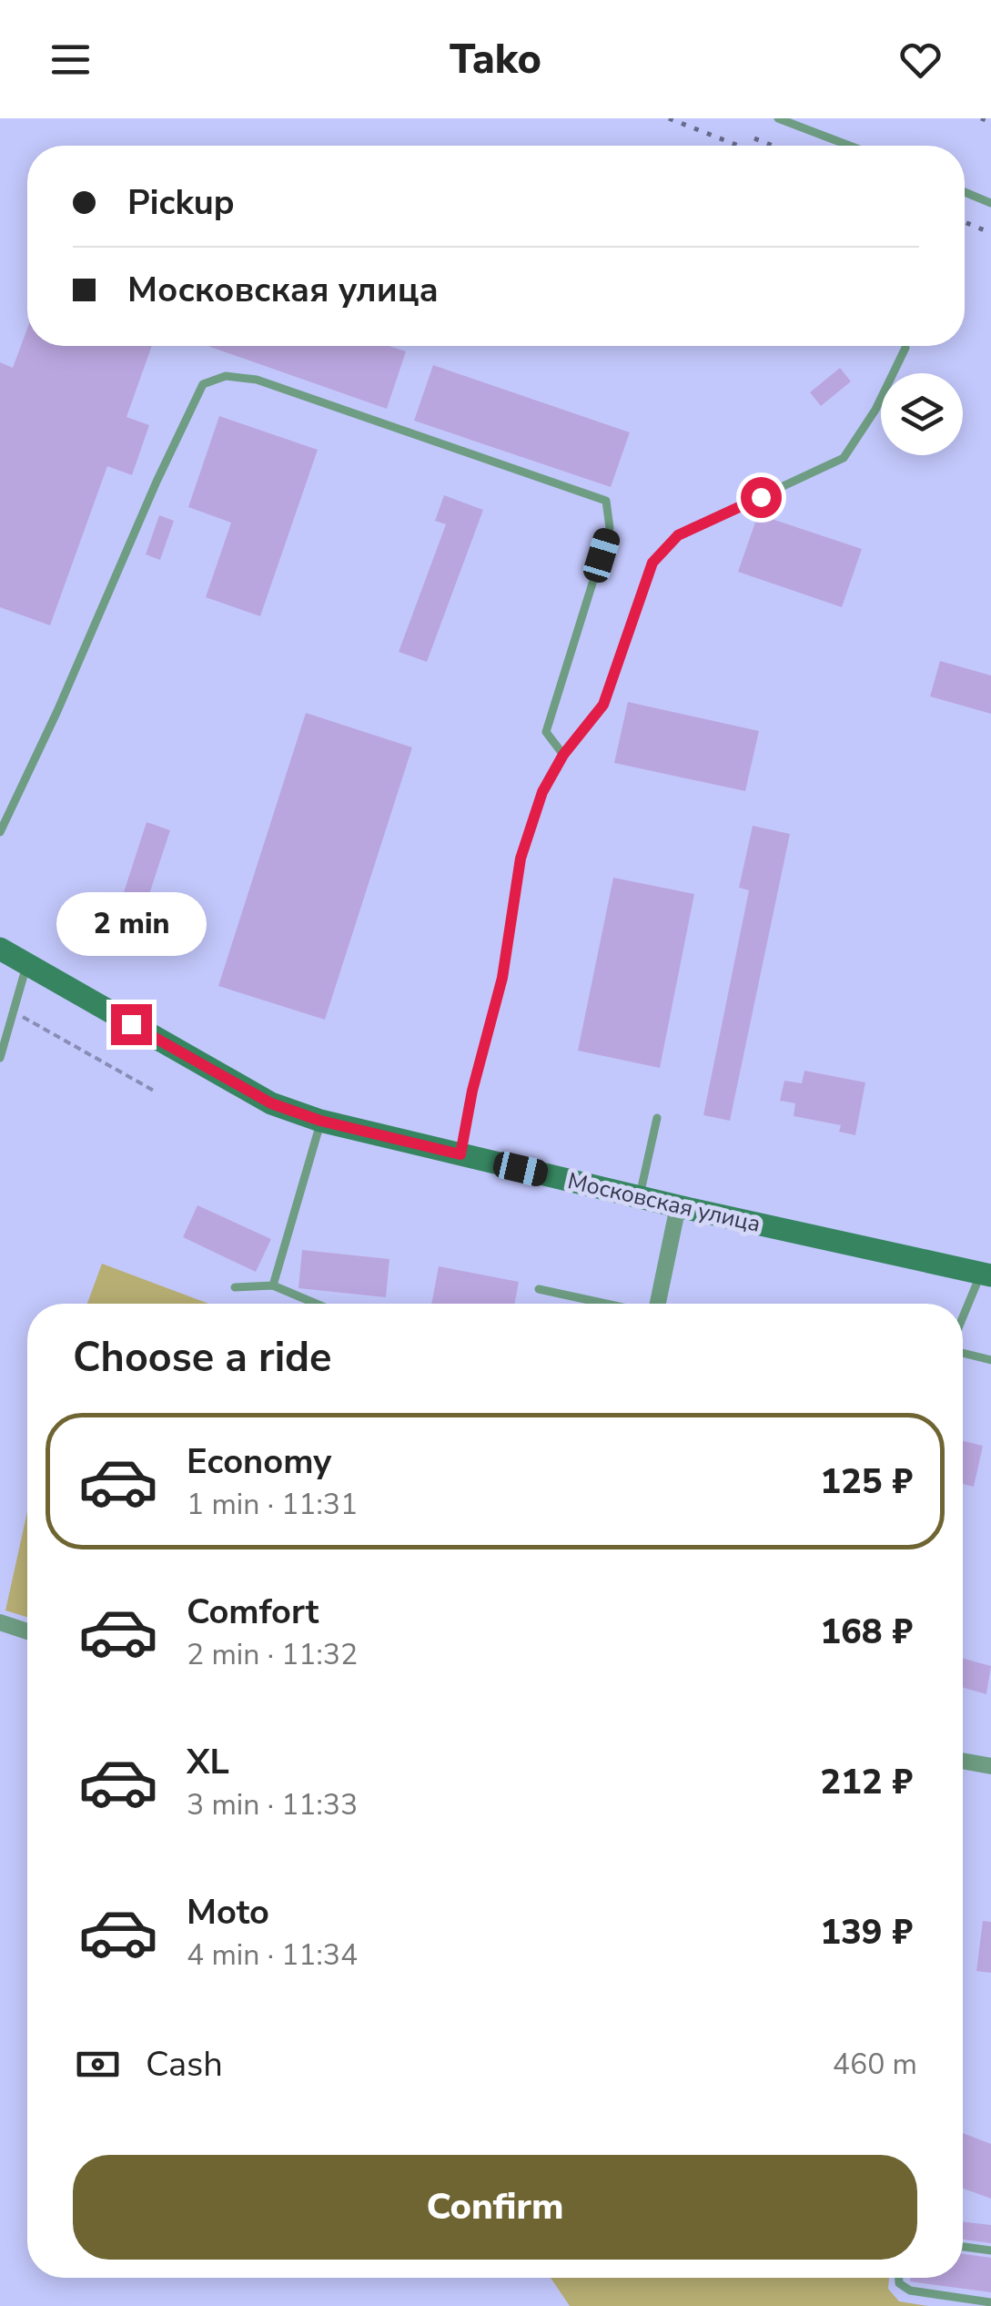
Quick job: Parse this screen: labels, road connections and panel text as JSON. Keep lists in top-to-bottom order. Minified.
{"streets":{"main road":["Московская улица"]},"page":{"header":"Tako","banner":["Pickup","Московская улица"],"bubble":"2 min","heading":"Choose a ride","list":[{"name":"Economy","note":"1 min · 11:31","value":"125 ₽"},{"name":"Comfort","note":"2 min · 11:32","value":"168 ₽"},{"name":"XL","note":"3 min · 11:33","value":"212 ₽"},{"name":"Moto","note":"4 min · 11:34","value":"139 ₽"}],"pay":["Cash","460 m"],"buttons":"Confirm"}}
